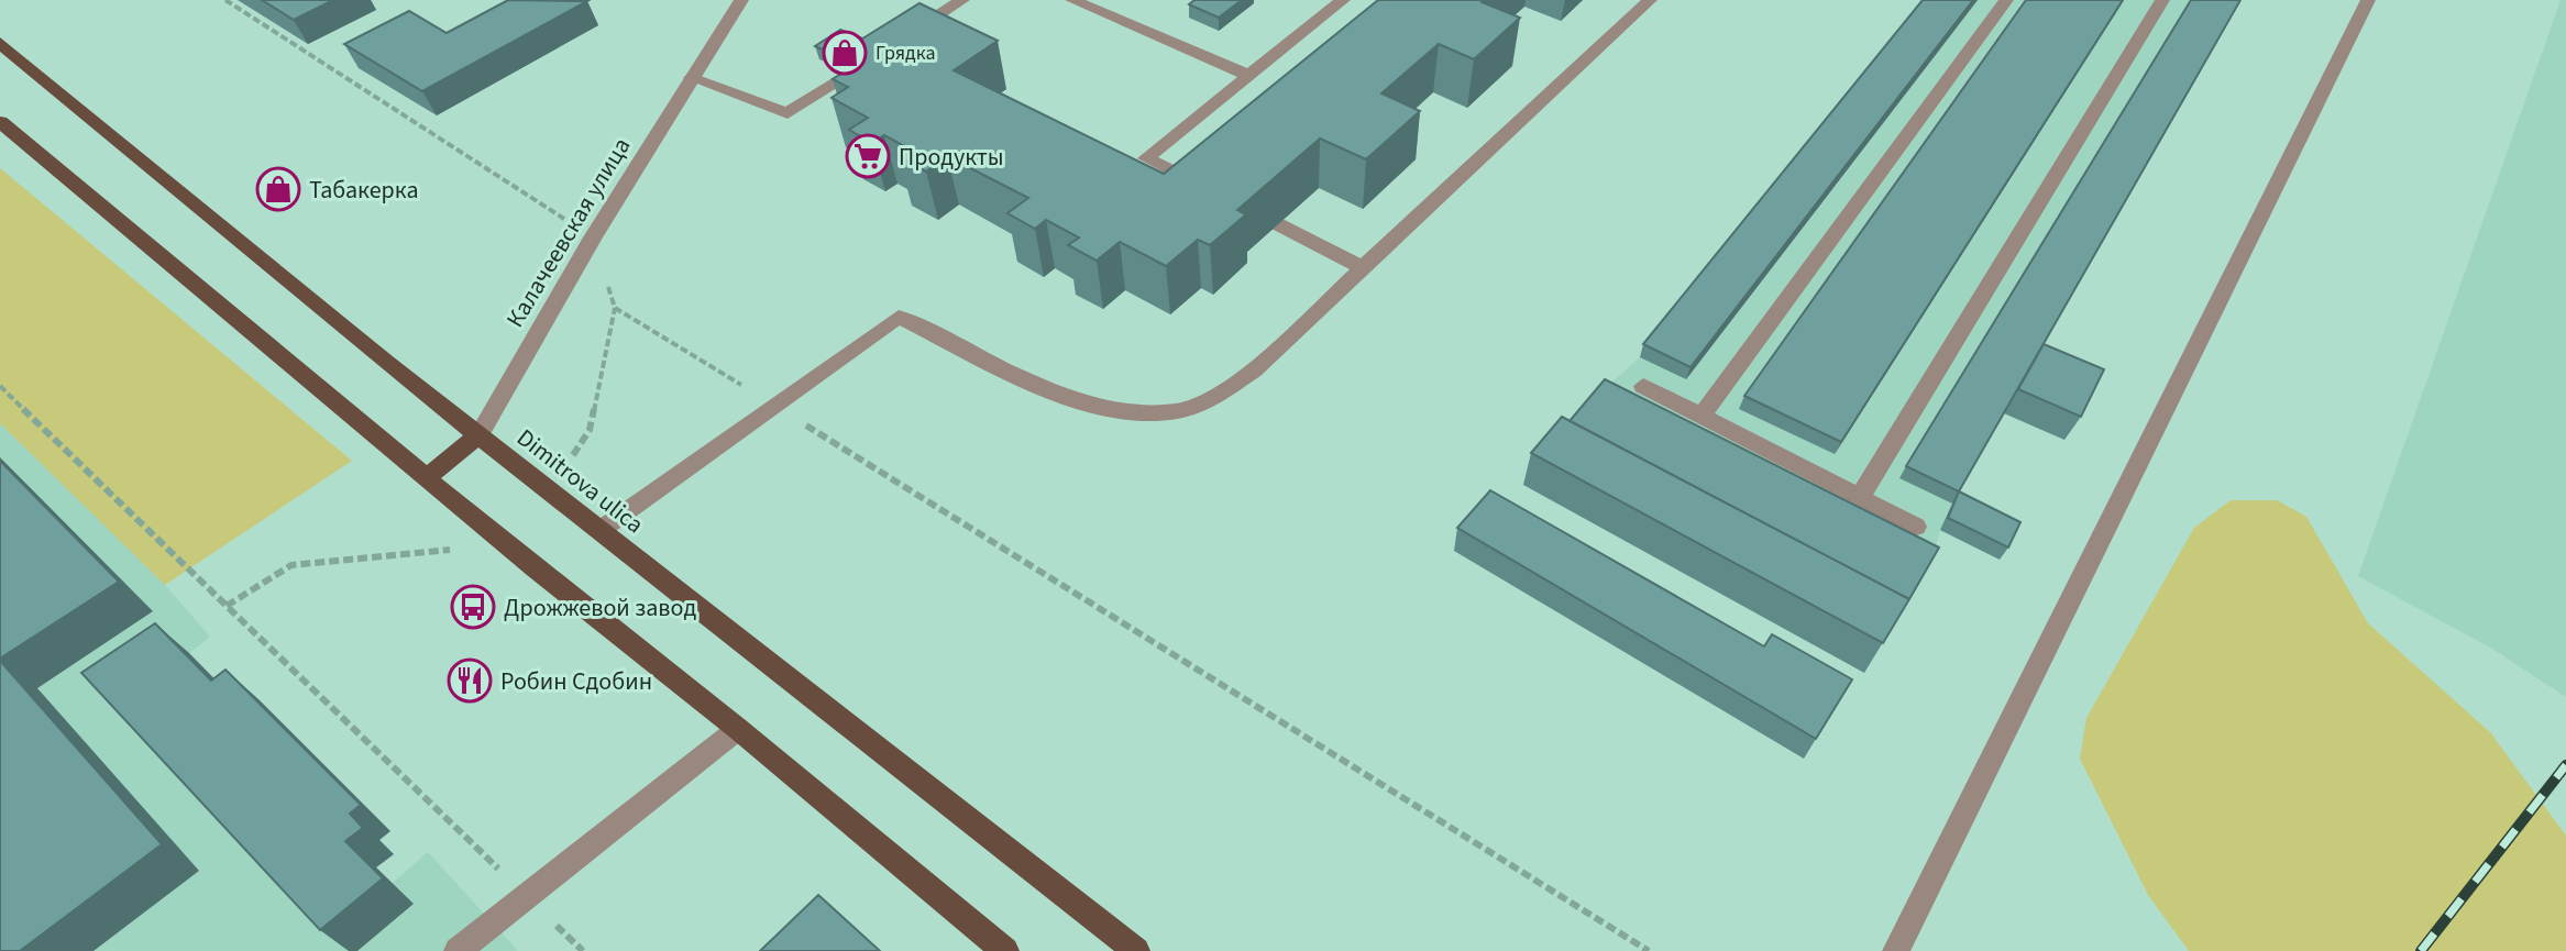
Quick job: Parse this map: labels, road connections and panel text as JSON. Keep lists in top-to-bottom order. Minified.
{"streets":{"main road":["Калачеевская улица","Dimitrova ulica"]},"crossings":[["Калачеевская улица","Dimitrova ulica"]],"places":{"shop":["Грядка","Табакерка"],"supermarket":["Продукты"],"bus stop":["Дрожжевой завод"],"restaurant":["Робин Сдобин"]}}
